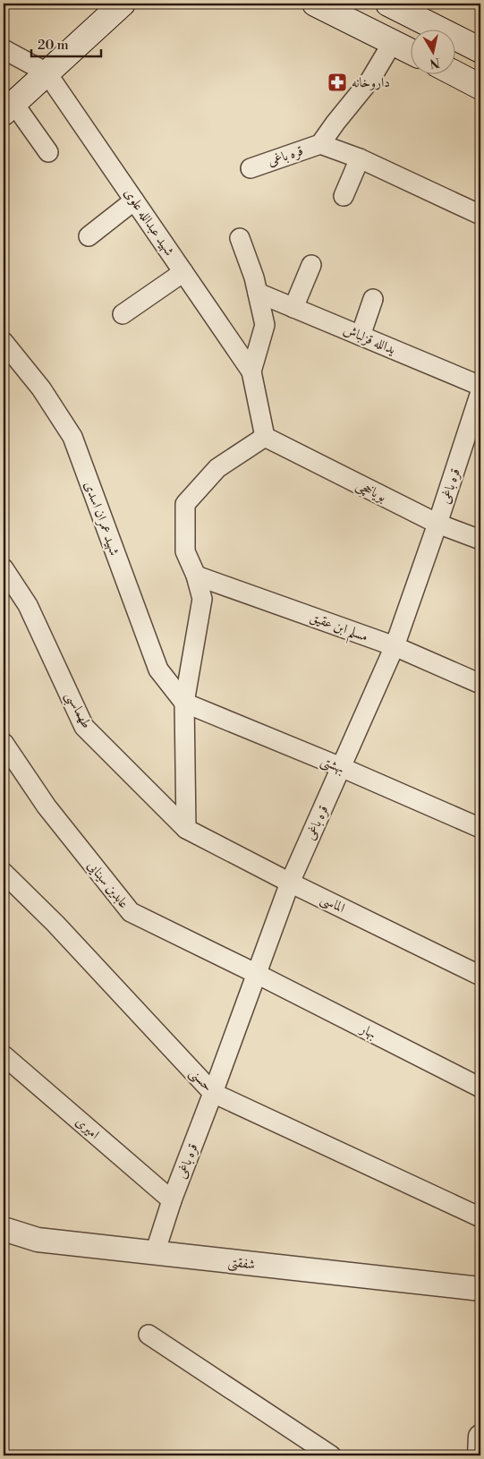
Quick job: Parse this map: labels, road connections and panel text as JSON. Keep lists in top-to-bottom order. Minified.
{"streets":{"street":["قره باغی","شهید عبدالله علوی","یدالله قزلباش","بویاخچی","شهید عمران اسدی","مسلم ابن عقیق","طهماسبی","بهشتی","عابدین سینایی","الماسی","بهار","حسنی","امیری","شفقتی"]},"crossings":[["قره باغی","بویاخچی"],["قره باغی","مسلم ابن عقیق"],["قره باغی","بهشتی"],["قره باغی","عابدین سینایی"],["قره باغی","الماسی"],["قره باغی","بهار"],["قره باغی","حسنی"],["قره باغی","امیری"],["قره باغی","شفقتی"],["شهید عمران اسدی","بهشتی"],["طهماسبی","الماسی"],["عابدین سینایی","بهار"]],"places":{"pharmacy":["داروخانه"]},"scale_bar":"20 m","north":"bottom"}
